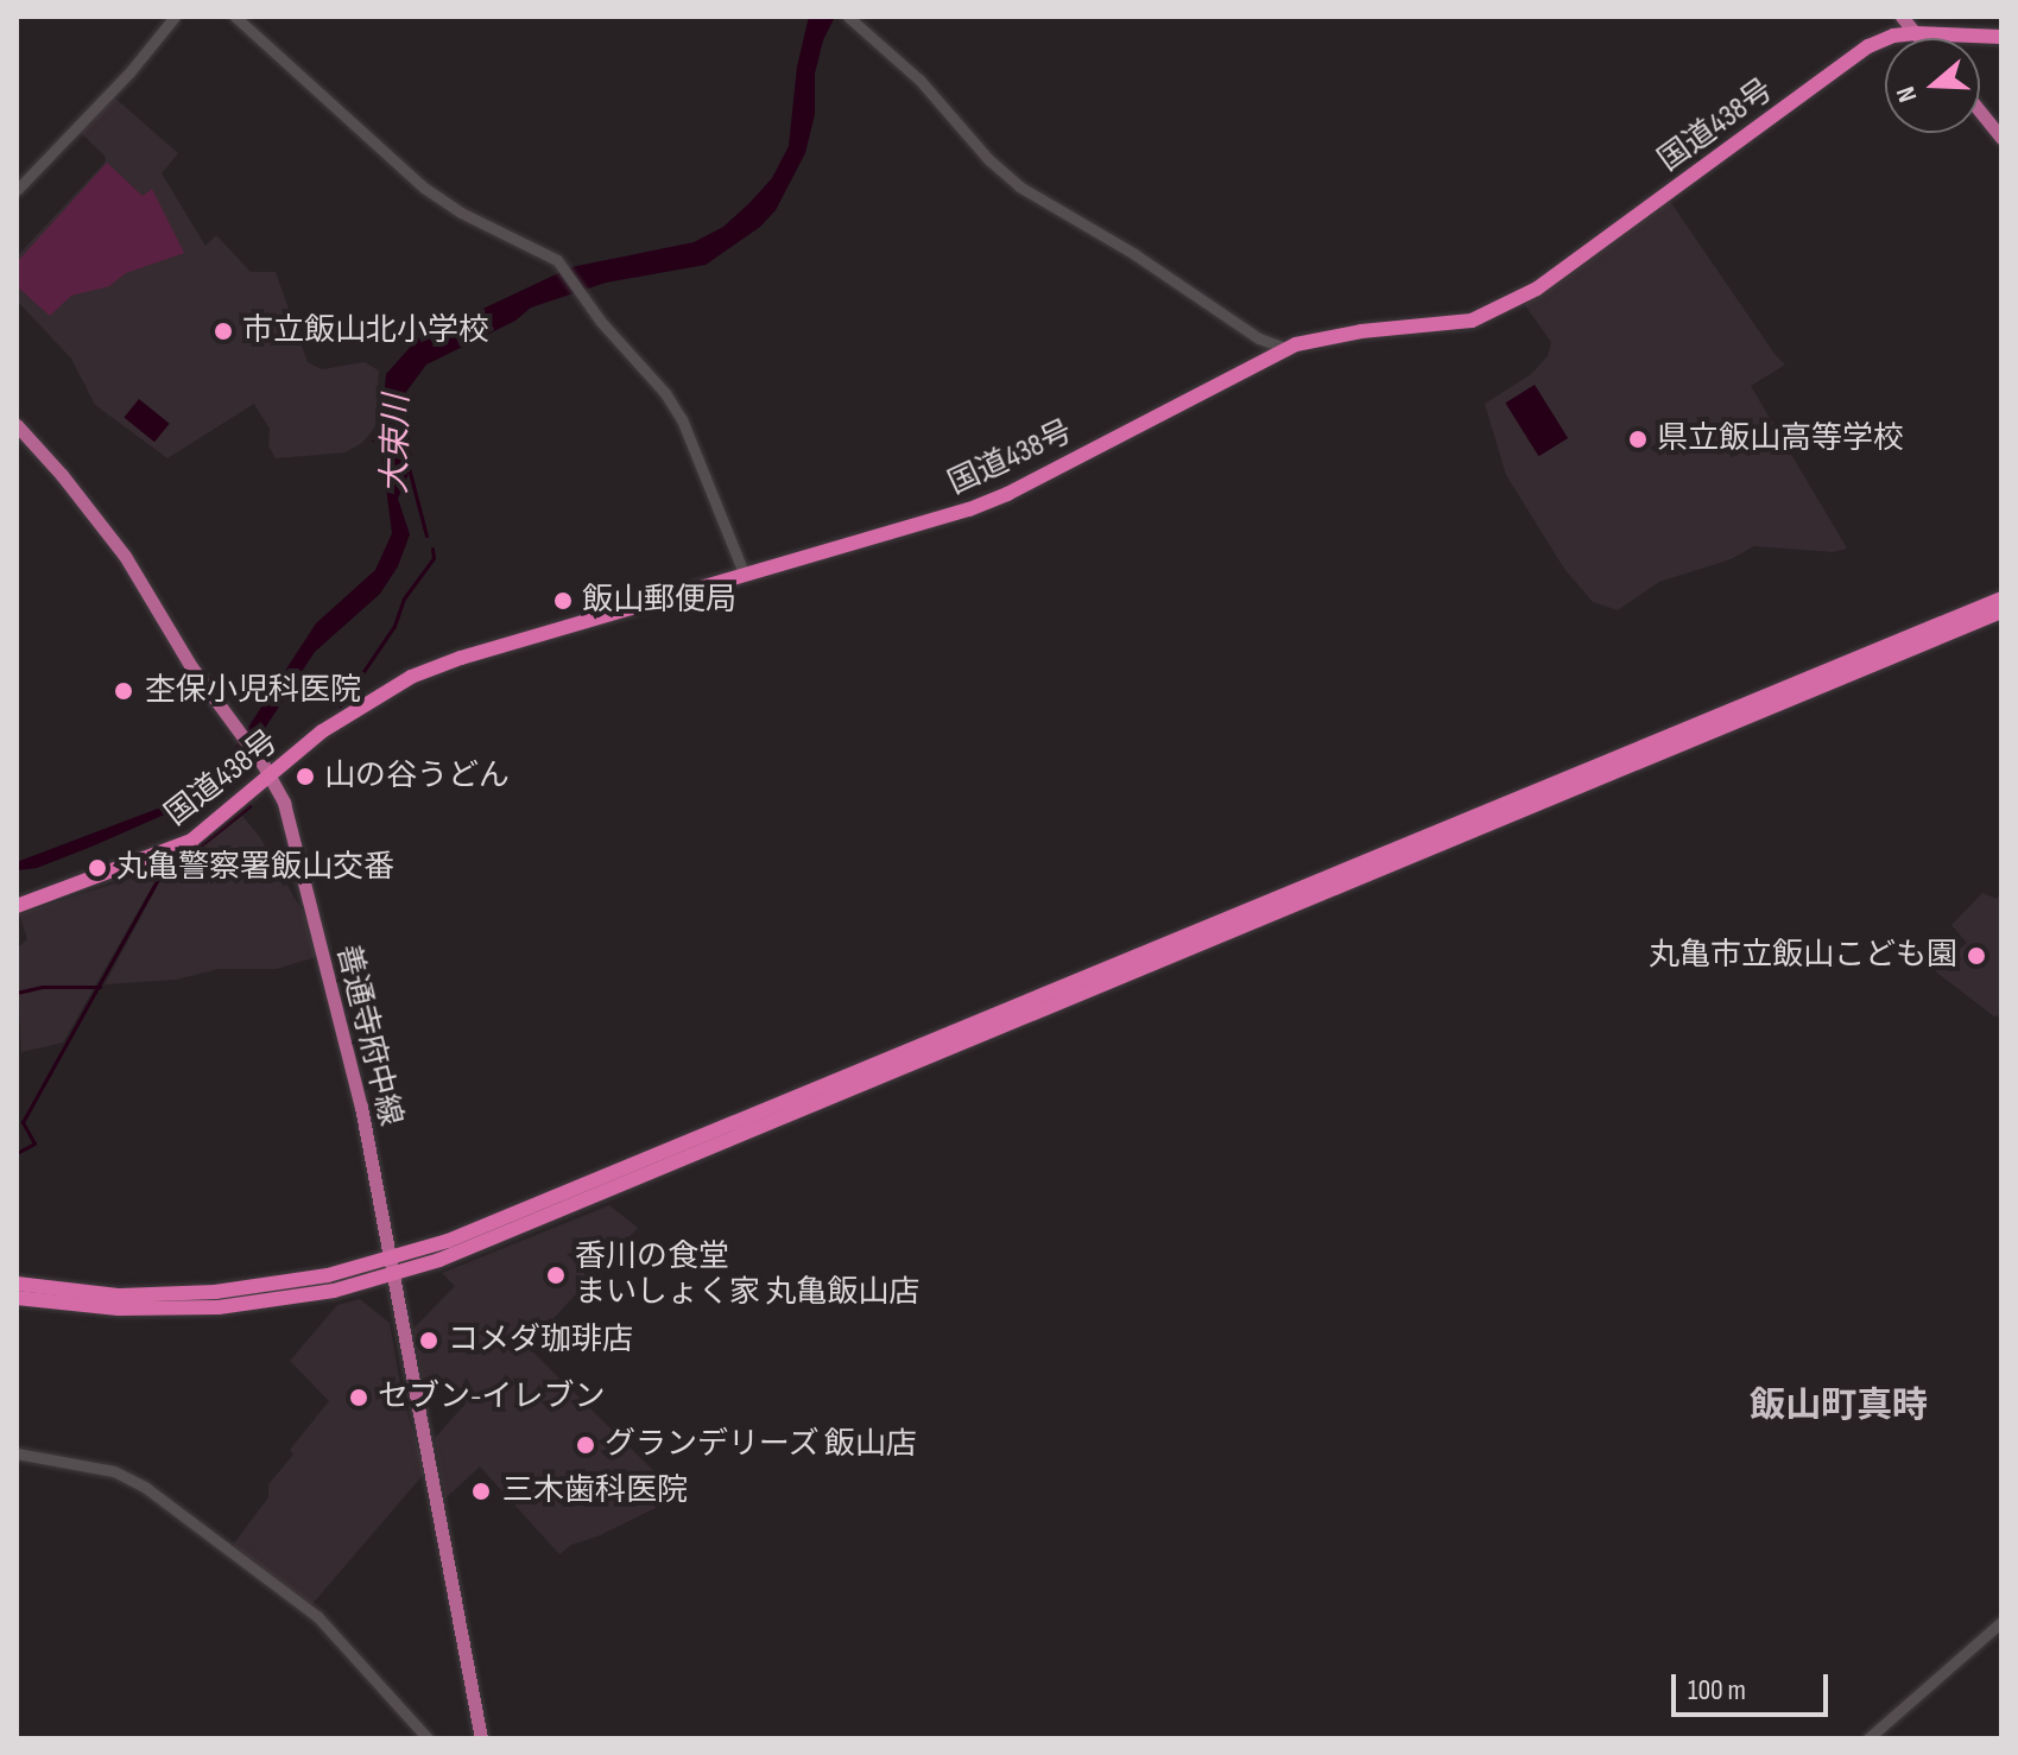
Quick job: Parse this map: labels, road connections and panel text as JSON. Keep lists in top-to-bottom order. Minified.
{"streets":{"highway":["国道438号"],"main road":["善通寺府中線"]},"crossings":[["国道438号","善通寺府中線"]],"districts":["飯山町真時"],"water":["大束川"],"places":["市立飯山北小学校","県立飯山高等学校","飯山郵便局","杢保小児科医院","山の谷うどん","丸亀警察署飯山交番","丸亀市立飯山こども園","香川の食堂 まいしょく家 丸亀飯山店","コメダ珈琲店","セブン-イレブン","グランデリーズ 飯山店","三木歯科医院"],"scale_bar":"100 m","north":"left"}
